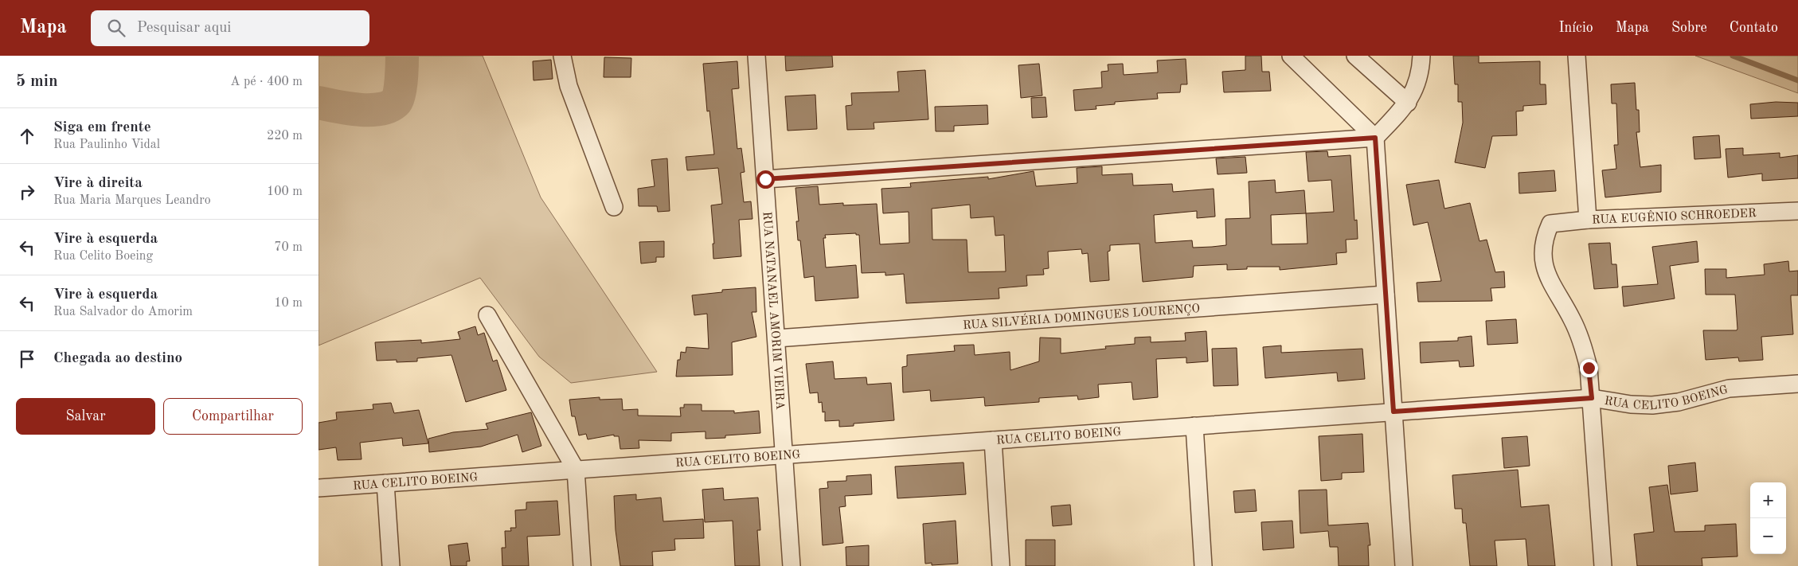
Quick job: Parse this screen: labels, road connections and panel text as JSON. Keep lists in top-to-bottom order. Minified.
{"streets":{"street":["RUA EUGÊNIO SCHROEDER","RUA NATANAEL AMORIM VIEIRA","RUA SILVÉRIA DOMINGUES LOURENÇO","RUA CELITO BOEING"]},"crossings":[["RUA EUGÊNIO SCHROEDER","RUA CELITO BOEING"],["RUA NATANAEL AMORIM VIEIRA","RUA SILVÉRIA DOMINGUES LOURENÇO"],["RUA NATANAEL AMORIM VIEIRA","RUA CELITO BOEING"]],"page":{"header":"Mapa","search":"Pesquisar aqui","nav":["Início","Mapa","Sobre","Contato"],"heading":["5 min","A pé · 400 m"],"list":[["Siga em frente","Rua Paulinho Vidal","220 m"],["Vire à direita","Rua Maria Marques Leandro","100 m"],["Vire à esquerda","Rua Celito Boeing","70 m"],["Vire à esquerda","Rua Salvador do Amorim","10 m"],"Chegada ao destino"],"buttons":["Salvar","Compartilhar"],"map_buttons":["+","−"]}}
